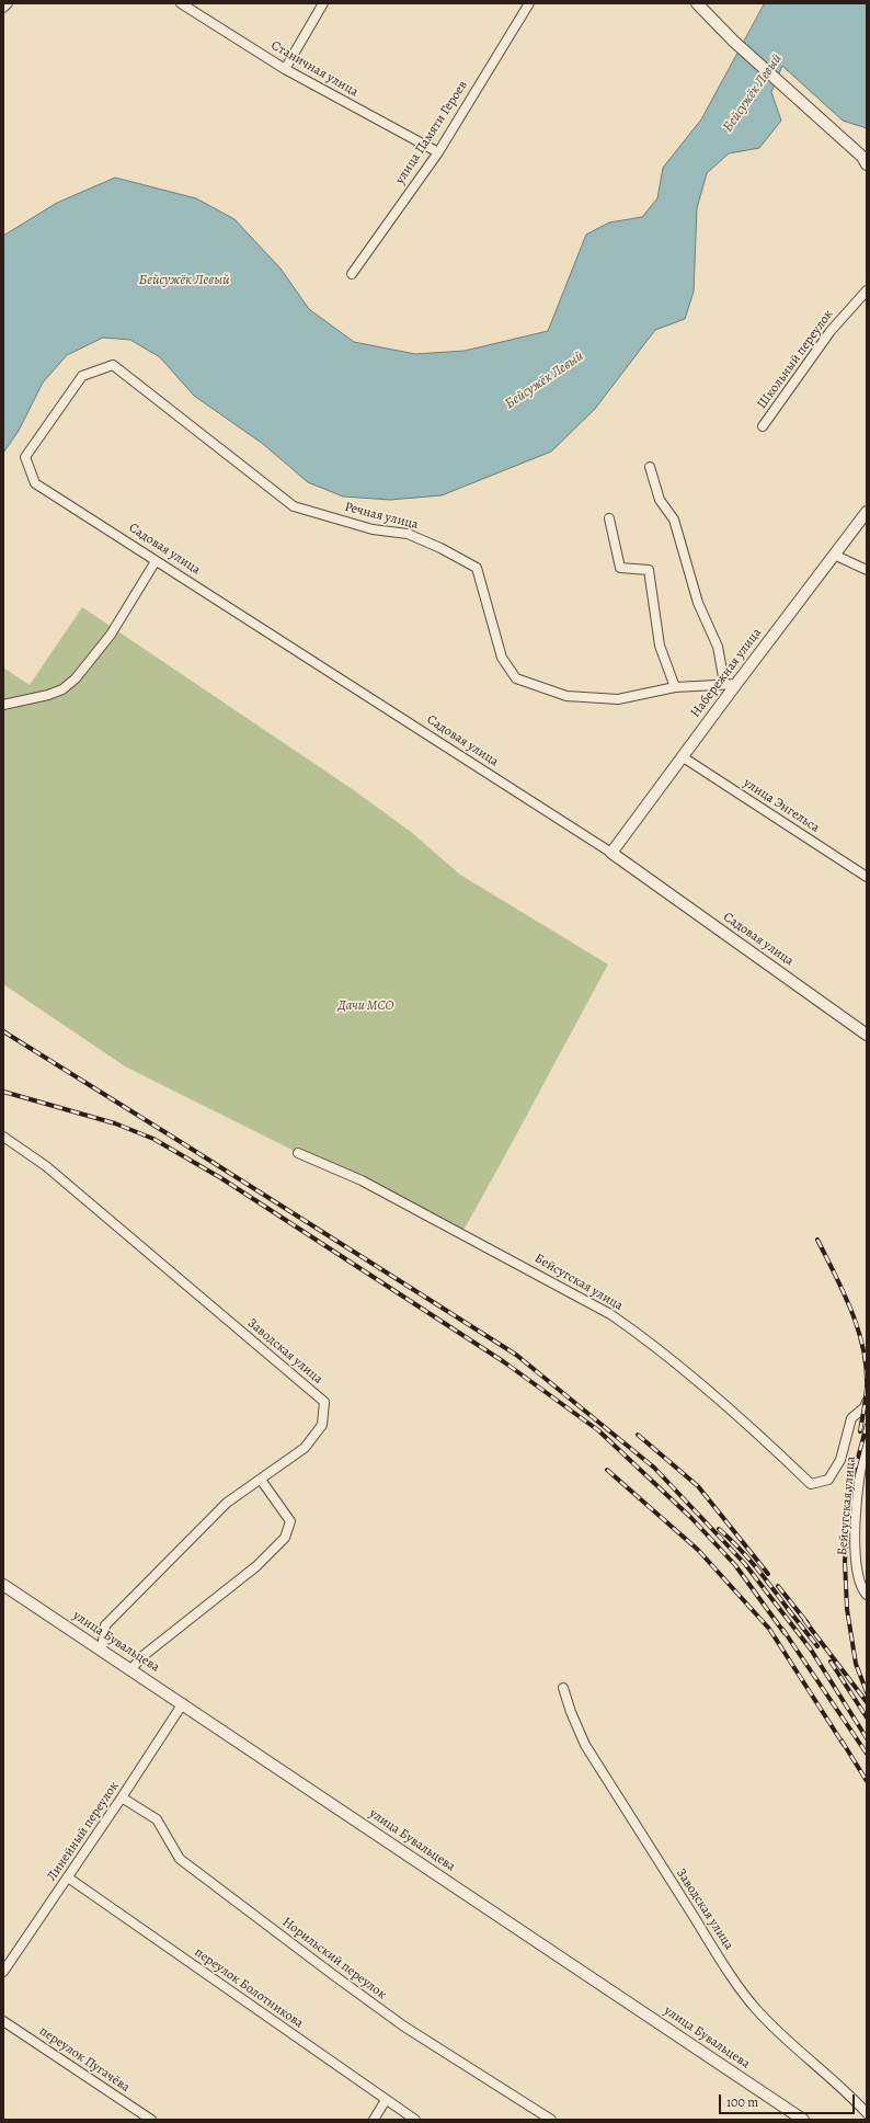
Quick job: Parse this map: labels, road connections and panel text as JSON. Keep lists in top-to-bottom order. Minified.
{"streets":{"street":["Станичная улица","улица Памяти Героев","Школьный переулок","Речная улица","Садовая улица","Набережная улица","улица Энгельса","Бейсугская улица","Заводская улица","улица Бувальцева","Линейный переулок","Норильский переулок","переулок Болотникова","переулок Пугачёва"]},"crossings":[["Станичная улица","улица Памяти Героев"],["Речная улица","Садовая улица"],["Речная улица","Набережная улица"],["Садовая улица","Набережная улица"],["Набережная улица","улица Энгельса"],["Заводская улица","улица Бувальцева"],["улица Бувальцева","Линейный переулок"],["Линейный переулок","Норильский переулок"],["Линейный переулок","переулок Болотникова"]],"water":["Бейсужёк Левый"],"parks":["Дачи МСО"],"scale_bar":"100 m"}
